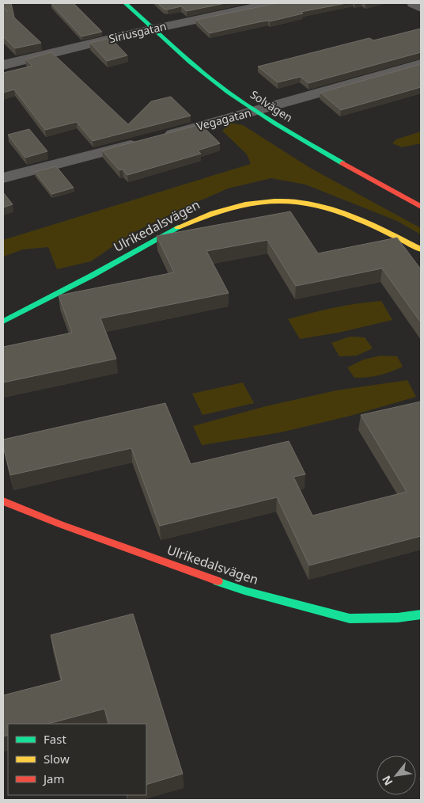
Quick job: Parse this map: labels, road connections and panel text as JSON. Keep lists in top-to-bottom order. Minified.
{"streets":{"street":["Siriusgatan","Solvägen","Vegagatan","Ulrikedalsvägen"]},"crossings":[["Siriusgatan","Solvägen"],["Solvägen","Vegagatan"]],"legend":["Fast","Slow","Jam"],"north":"bottom left"}
